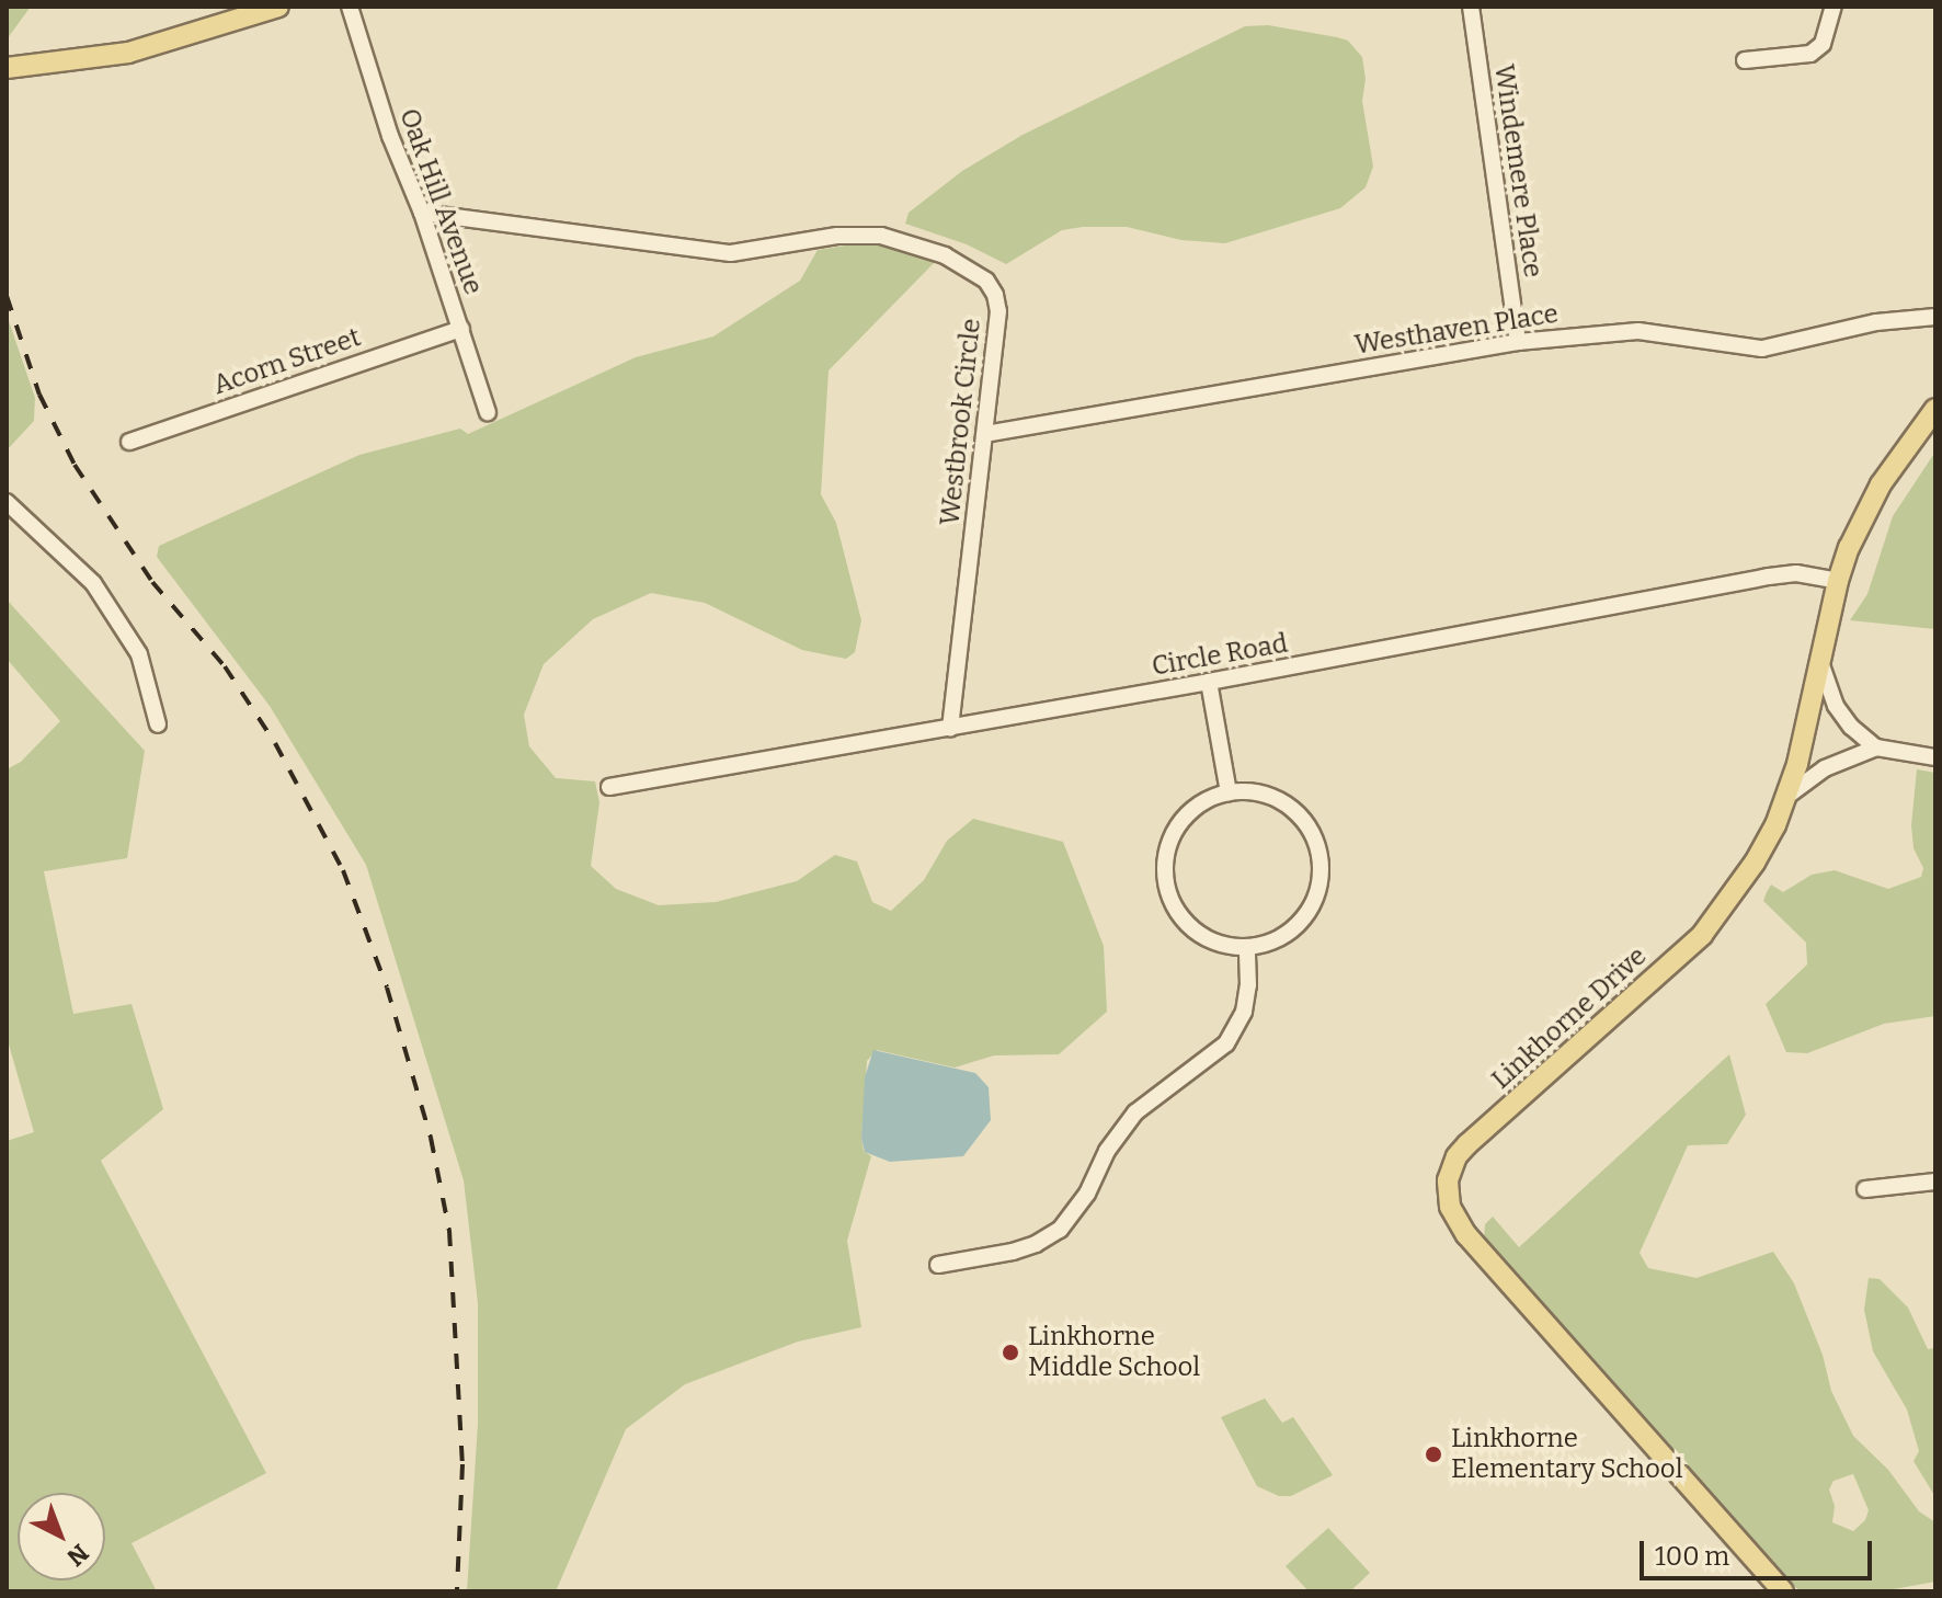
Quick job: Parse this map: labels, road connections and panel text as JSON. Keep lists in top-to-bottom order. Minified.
{"streets":{"main road":["Linkhorne Drive"],"street":["Windemere Place","Oak Hill Avenue","Westhaven Place","Acorn Street","Westbrook Circle","Circle Road"]},"crossings":[["Windemere Place","Westhaven Place"],["Oak Hill Avenue","Acorn Street"],["Oak Hill Avenue","Westbrook Circle"],["Westhaven Place","Westbrook Circle"],["Westbrook Circle","Circle Road"],["Circle Road","Linkhorne Drive"]],"places":["Linkhorne Middle School","Linkhorne Elementary School"],"scale_bar":"100 m","north":"bottom right"}
